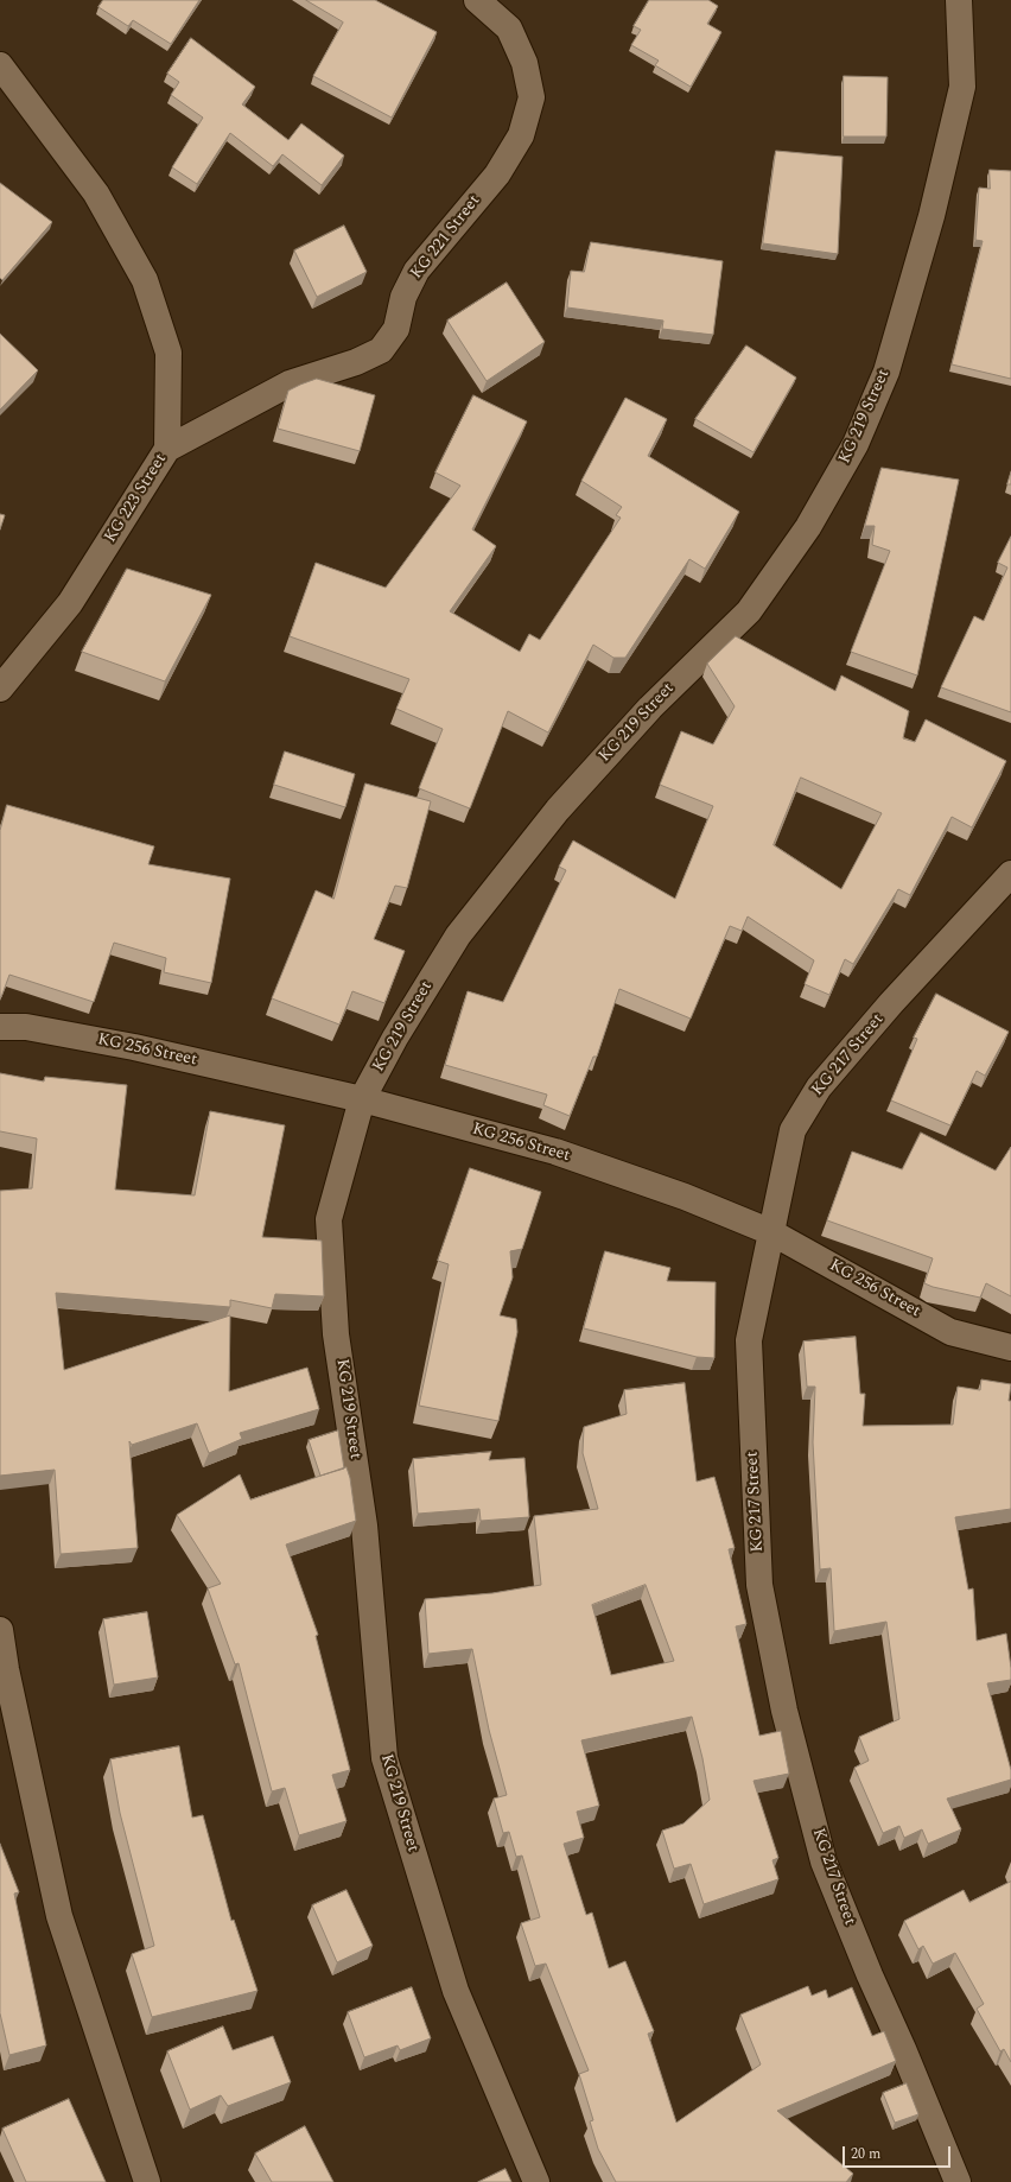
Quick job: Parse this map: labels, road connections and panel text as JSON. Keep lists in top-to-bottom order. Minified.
{"streets":{"street":["KG 221 Street","KG 219 Street","KG 223 Street","KG 256 Street","KG 217 Street"]},"crossings":[["KG 221 Street","KG 223 Street"],["KG 219 Street","KG 256 Street"],["KG 256 Street","KG 217 Street"]],"scale_bar":"20 m"}
